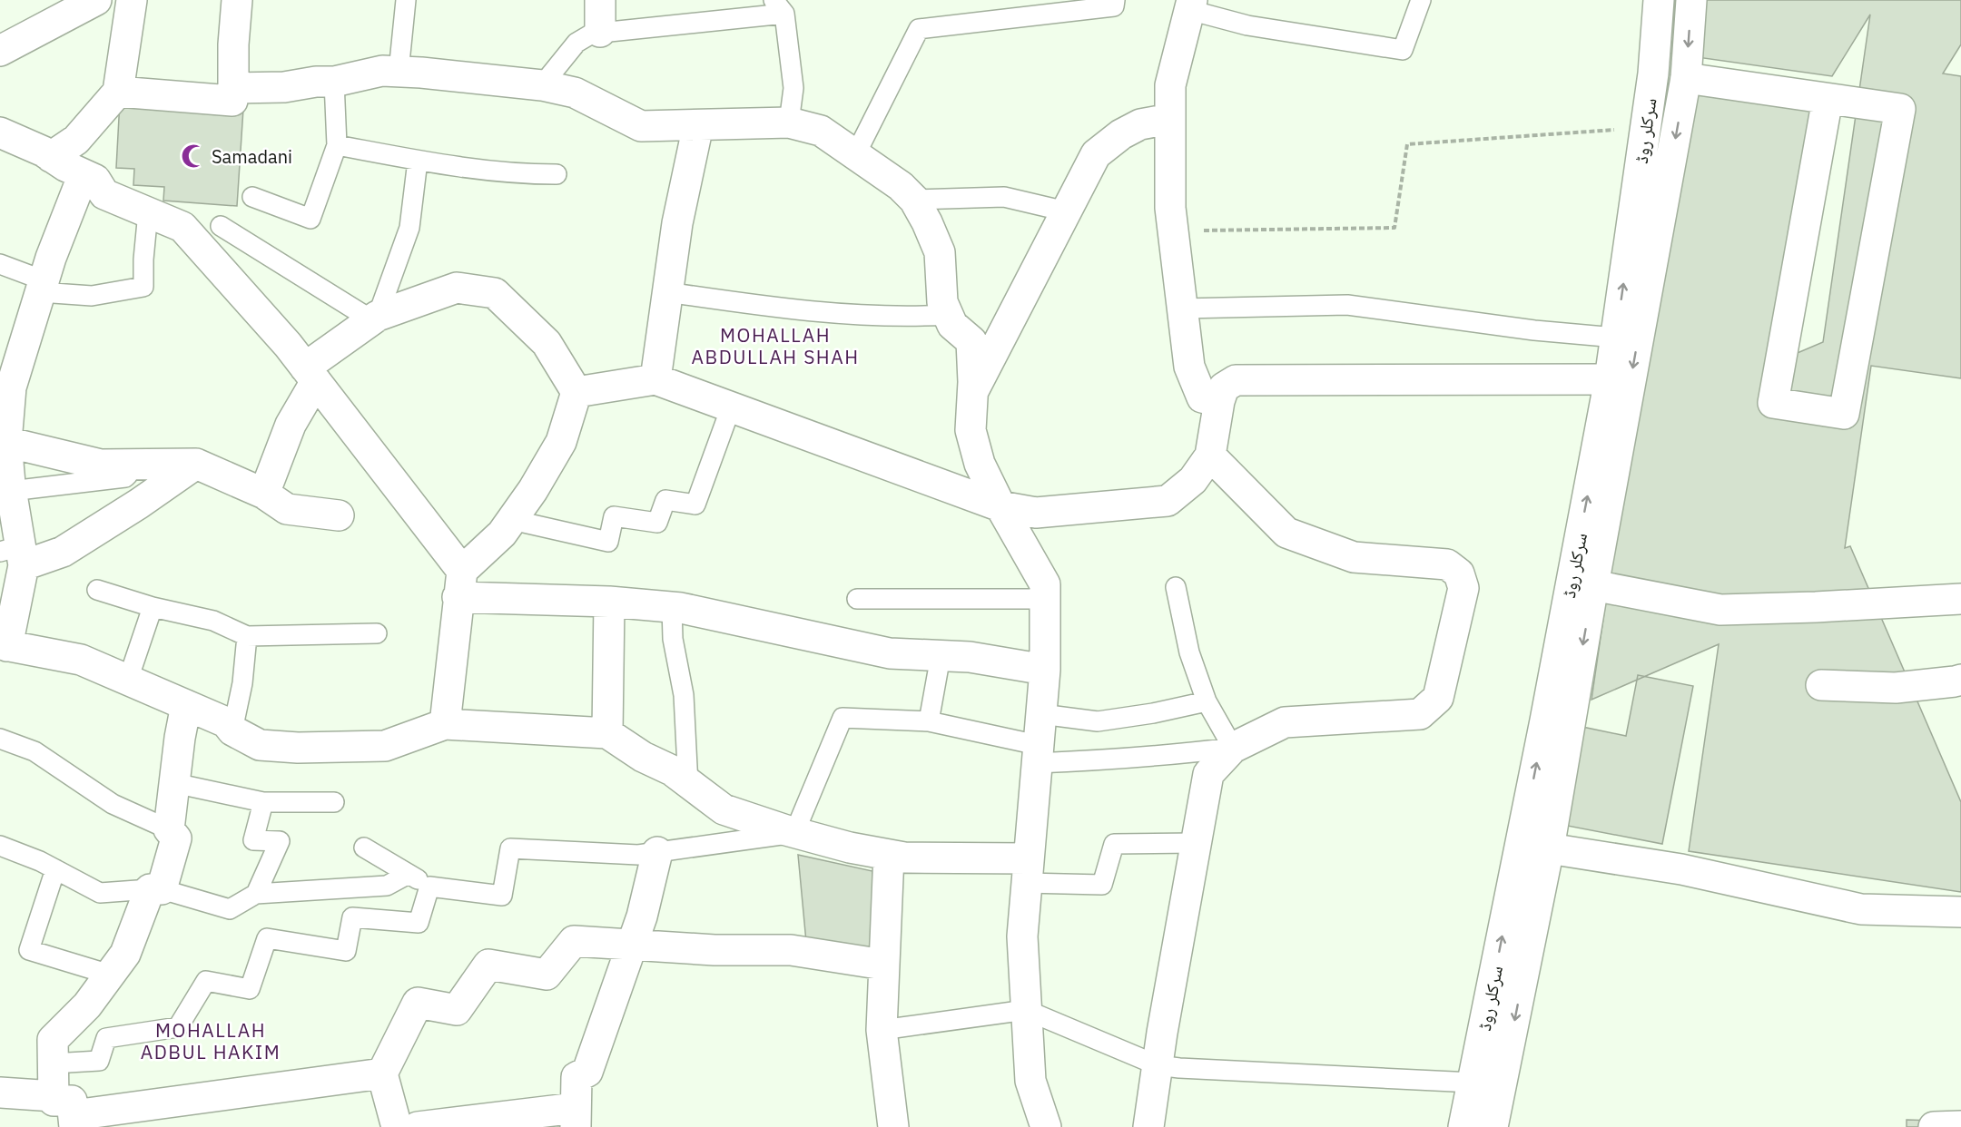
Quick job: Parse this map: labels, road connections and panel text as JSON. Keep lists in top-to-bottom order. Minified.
{"streets":{"street":["سرکلر روڈ"]},"districts":["MOHALLAH ABDULLAH SHAH","MOHALLAH ADBUL HAKIM"],"places":{"mosque":["Samadani"]}}
